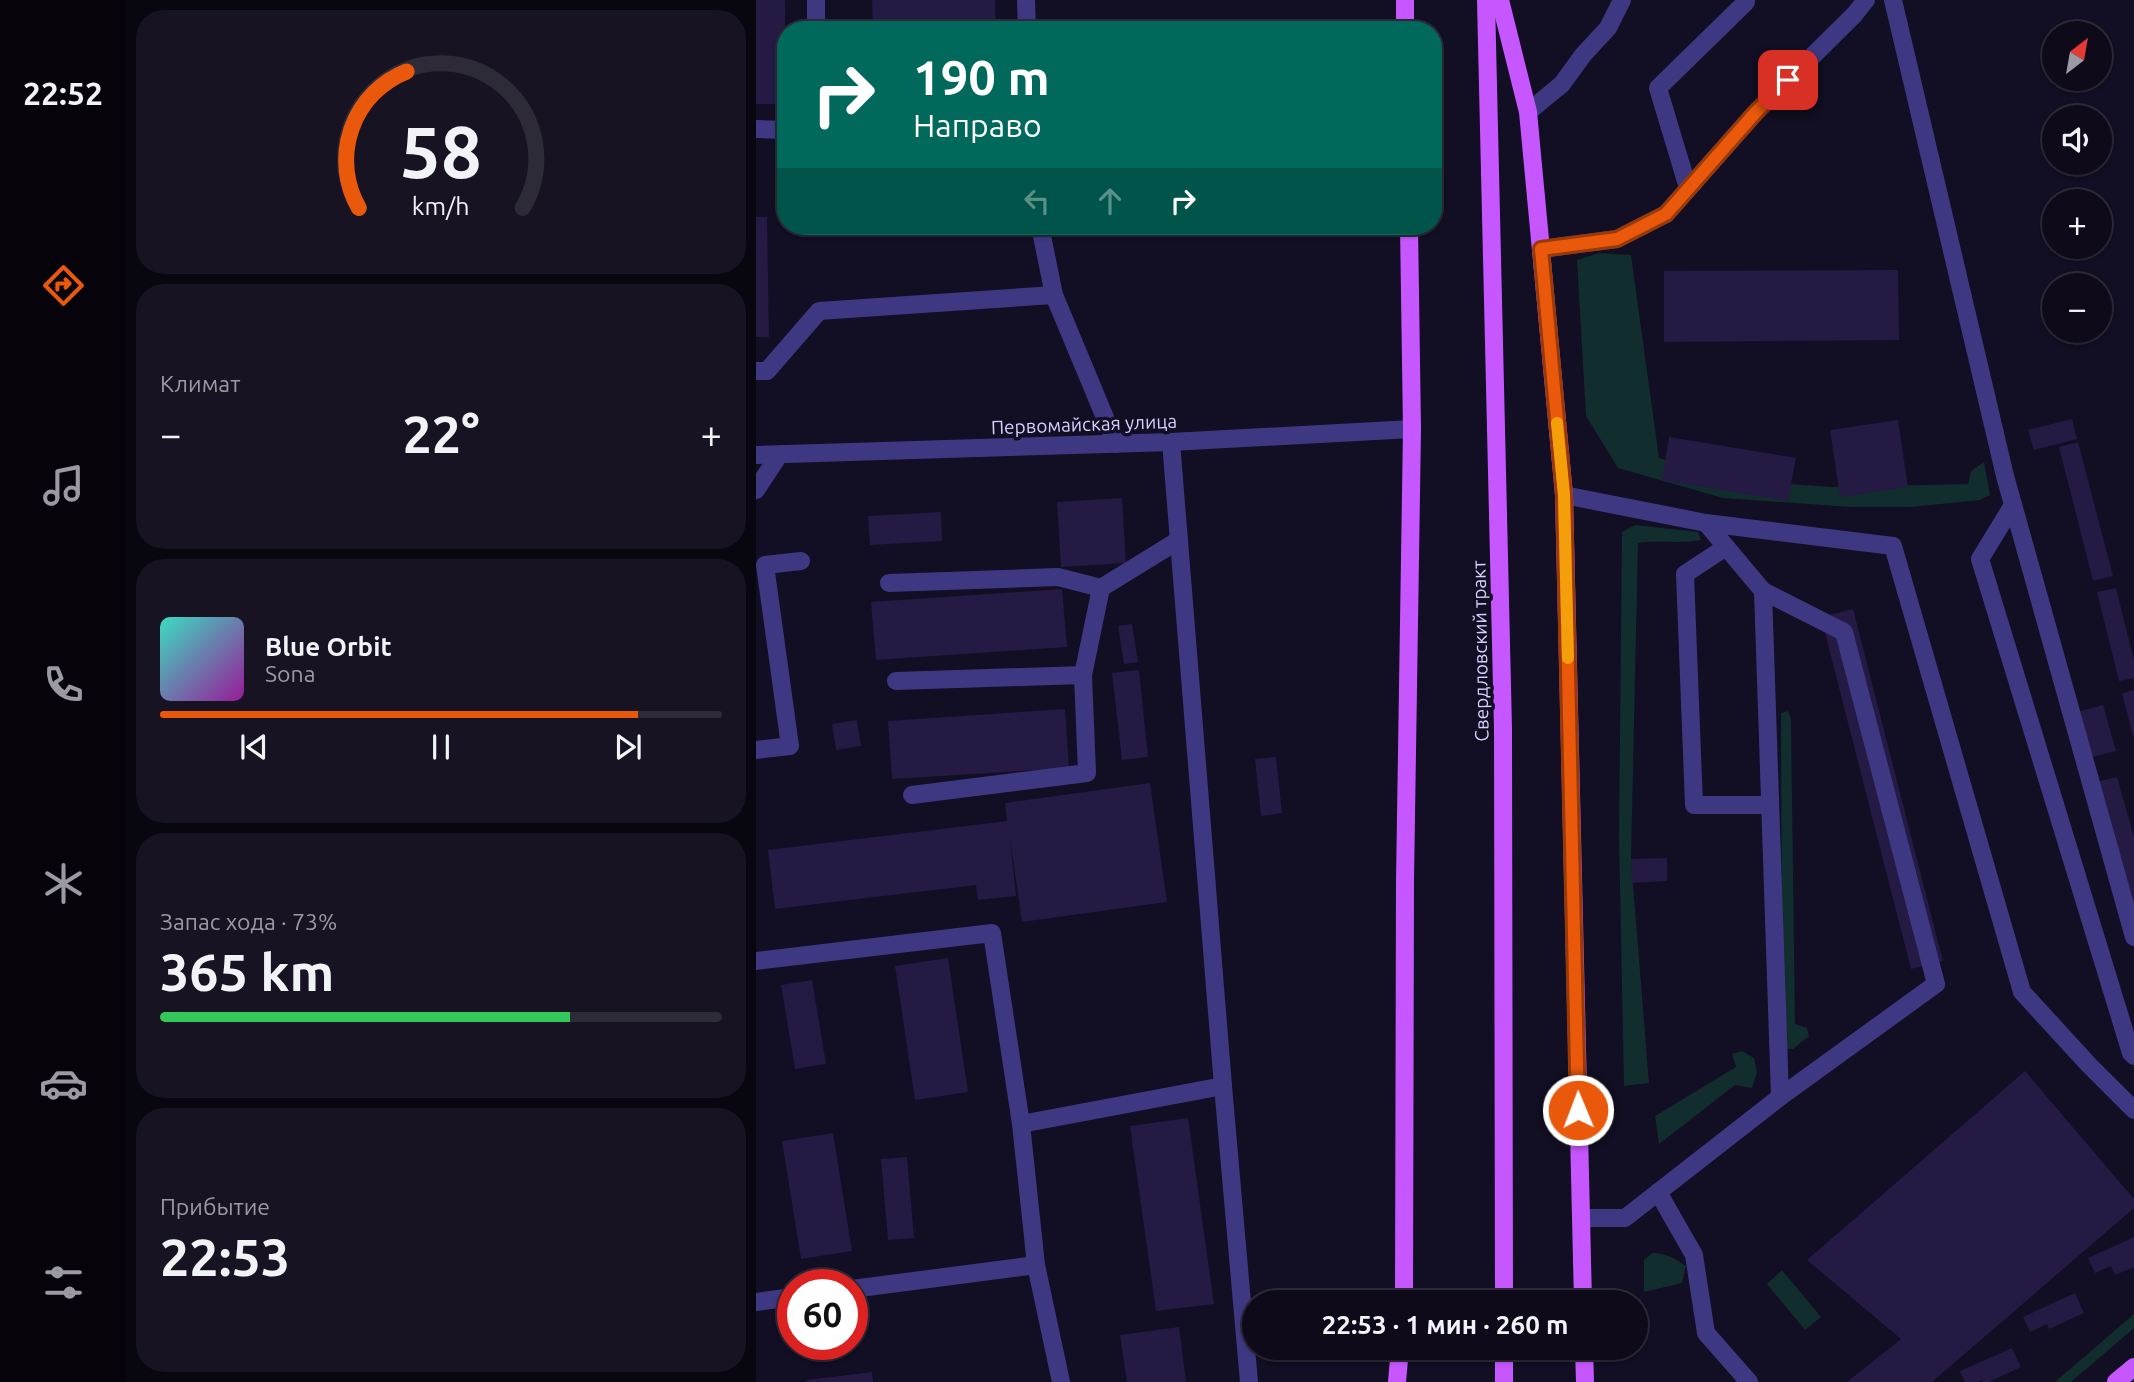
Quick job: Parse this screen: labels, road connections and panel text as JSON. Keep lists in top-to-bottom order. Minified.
{"streets":{"main road":["Свердловский тракт"],"street":["Первомайская улица"]},"north":"top right","page":{"tabs":"22:52","map_buttons":["+","−"],"turn":["190 m","Направо"],"tile":["Климат",["Запас хода · 73%","365 km"],["Прибытие","22:53"]],"heat":["−","22°","+"],"song":["Blue Orbit","Sona"],"limit":"60","trip":"22:53 · 1 мин · 260 m","gauge":["58","km/h"]}}
